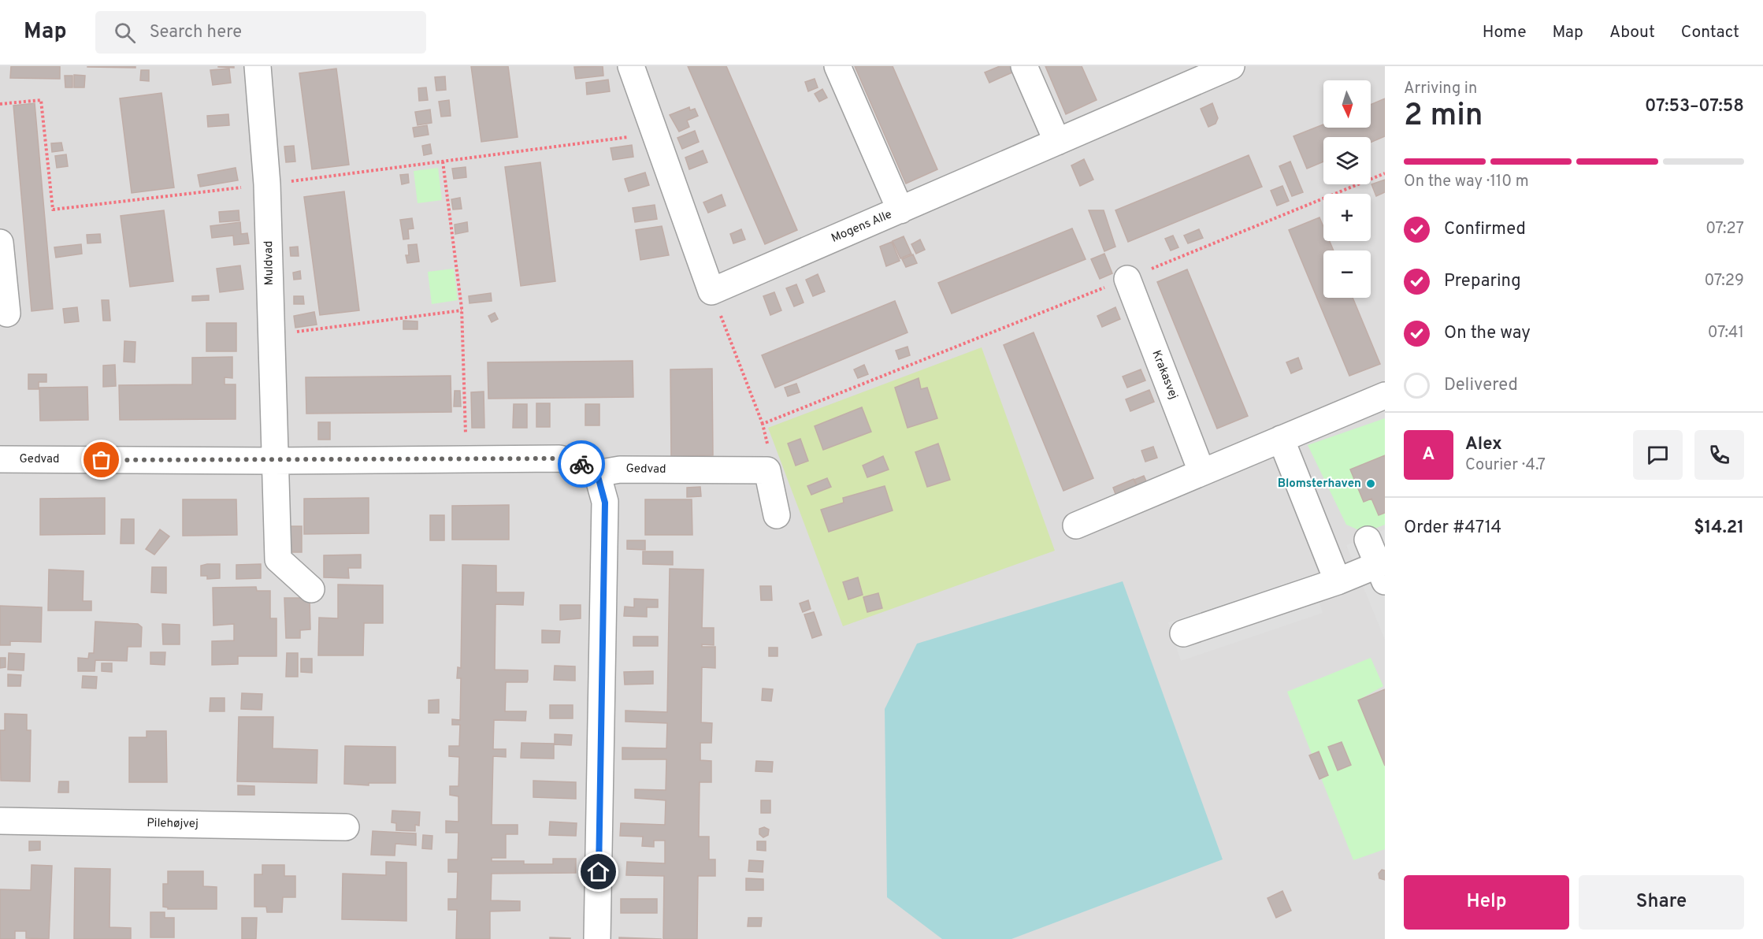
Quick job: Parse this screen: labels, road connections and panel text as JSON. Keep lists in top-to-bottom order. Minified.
{"streets":{"street":["Mogens Alle","Muldvad","Krakasvej","Gedvad","Pilehøjvej"]},"crossings":[["Muldvad","Gedvad"]],"places":["Blomsterhaven"],"north":"bottom","page":{"header":"Map","search":"Search here","nav":["Home","Map","About","Contact"],"heading":["2 min","Arriving in","07:53–07:58"],"panel":["Alex","Courier · 4.7","Order #4714","$14.21"],"map_buttons":["+","−"],"bar":"On the way · 110 m","list":[["Confirmed","07:27"],["Preparing","07:29"],["On the way","07:41"],"Delivered"],"round":"A","buttons":["Help","Share"]}}
